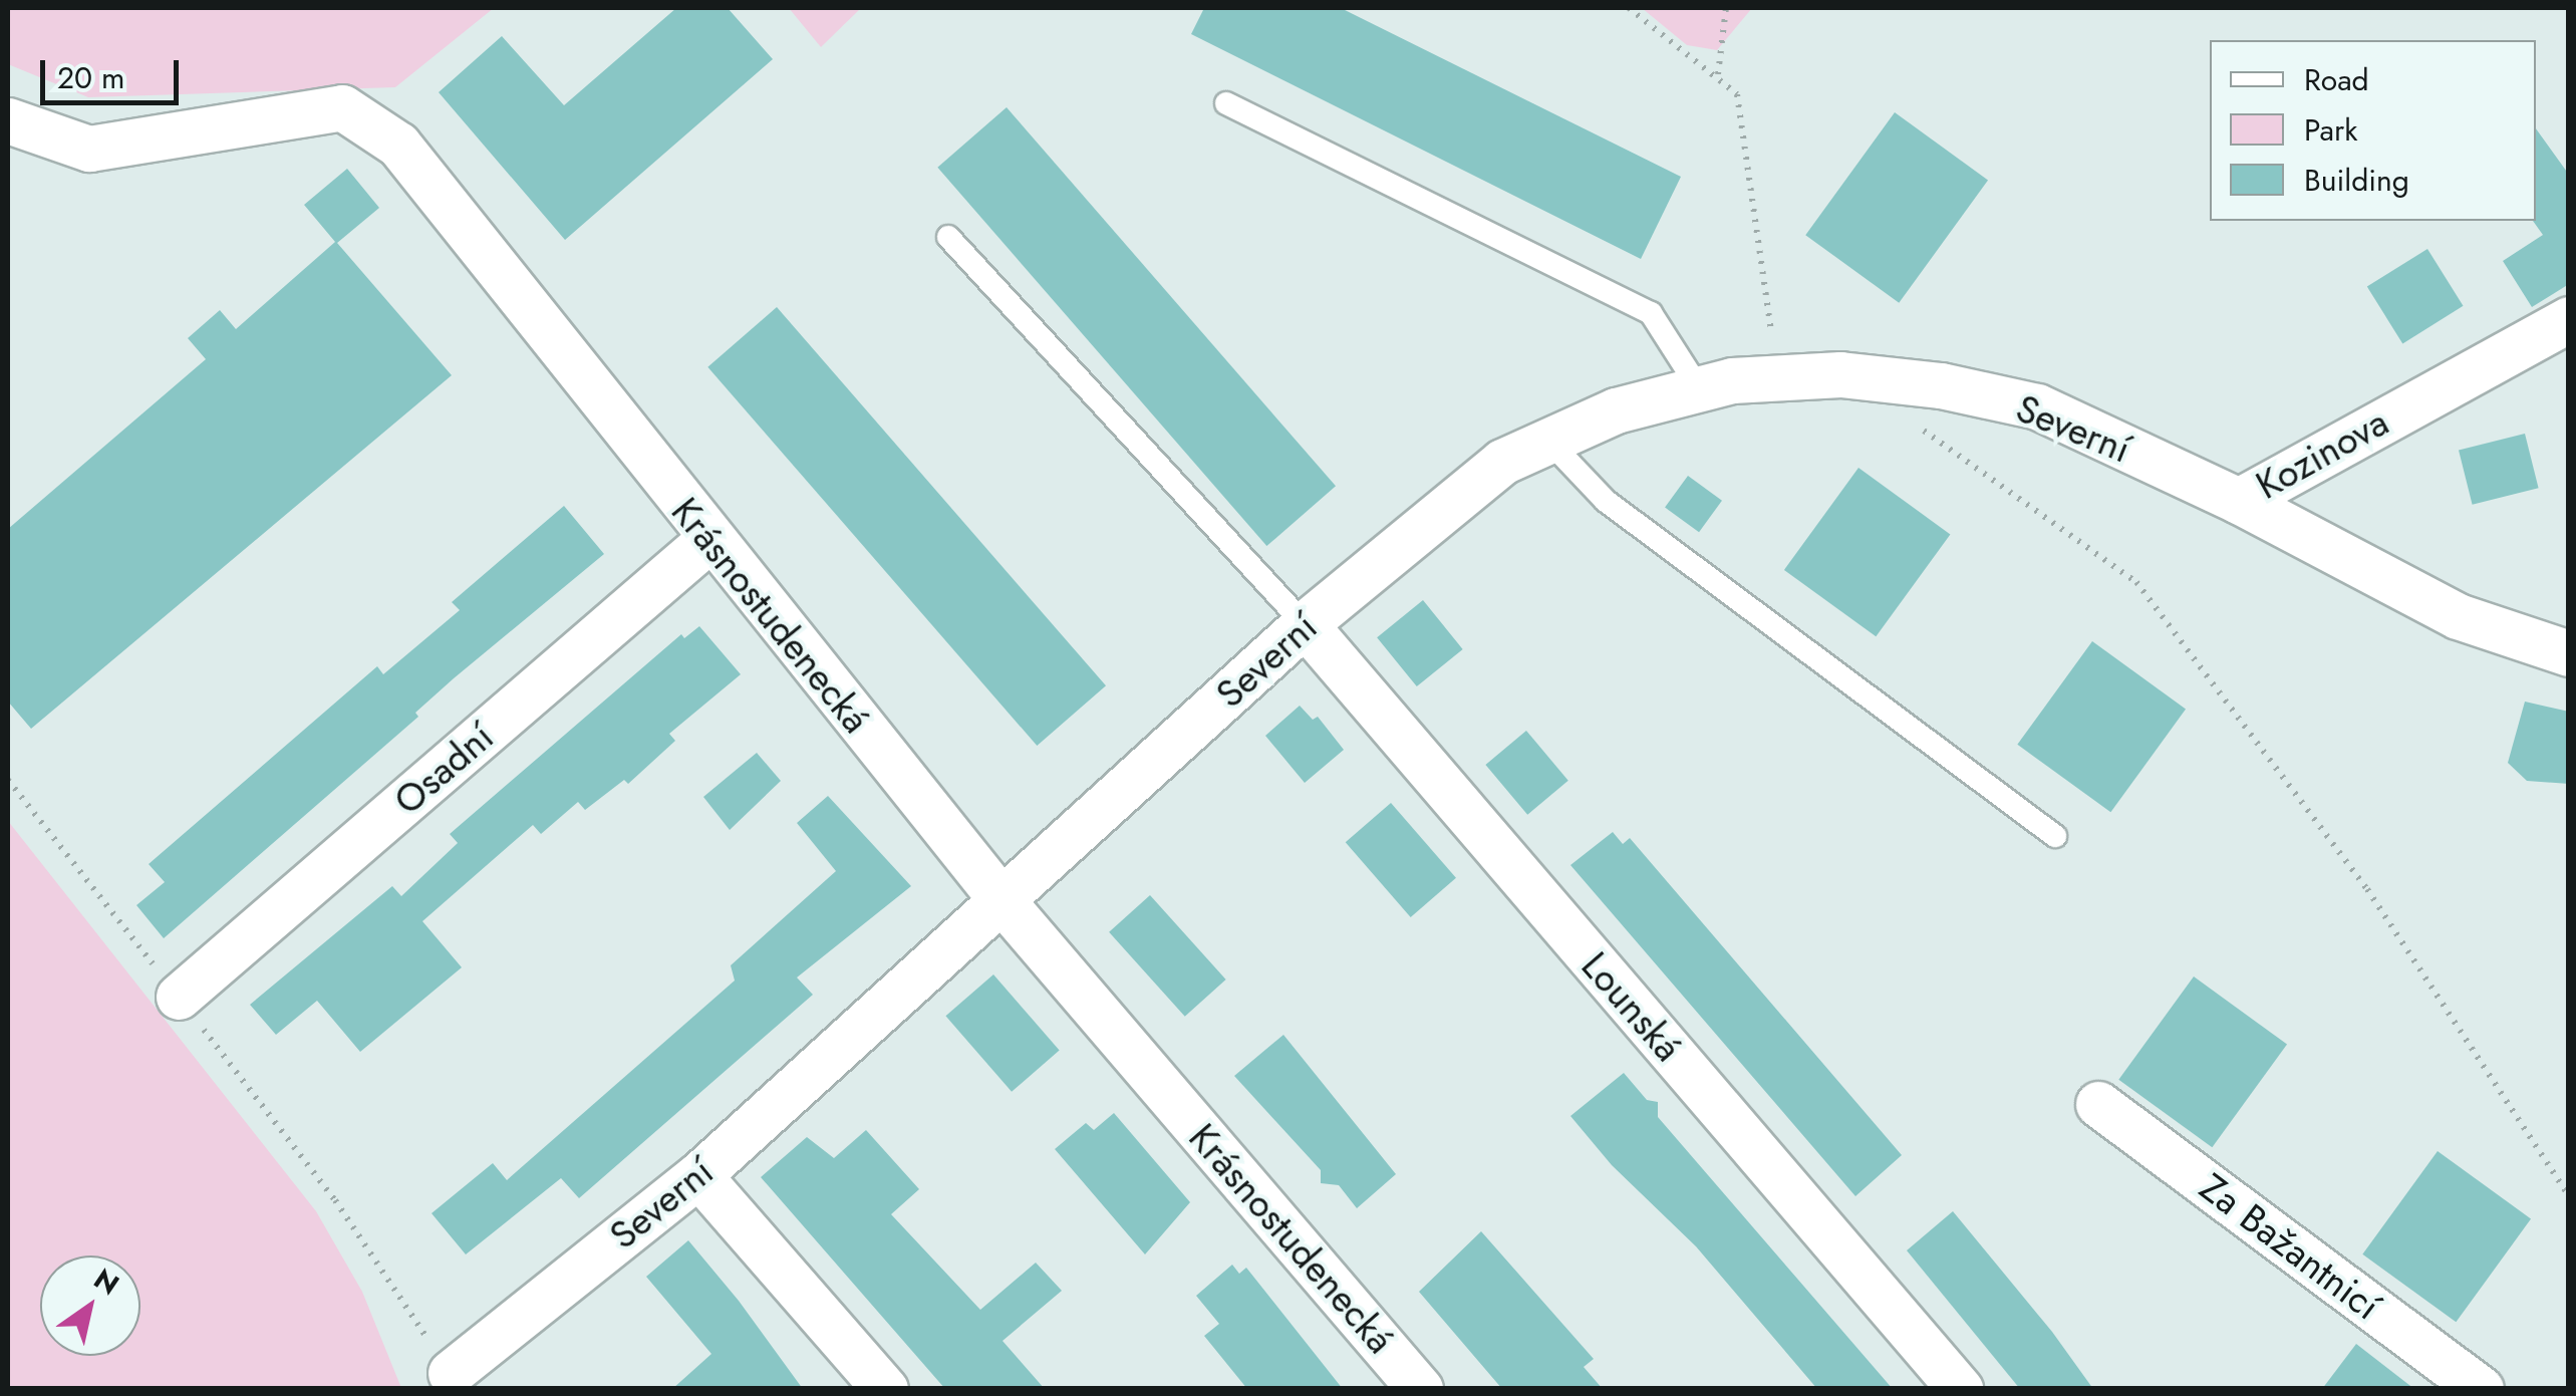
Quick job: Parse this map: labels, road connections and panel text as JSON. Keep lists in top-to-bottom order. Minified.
{"streets":{"street":["Severní","Kozinova","Krásnostudenecká","Osadní","Lounská","Za Bažantnicí"]},"crossings":[["Severní","Kozinova"],["Severní","Krásnostudenecká"],["Severní","Lounská"],["Krásnostudenecká","Osadní"]],"legend":["Road","Park","Building"],"scale_bar":"20 m","north":"top right"}
